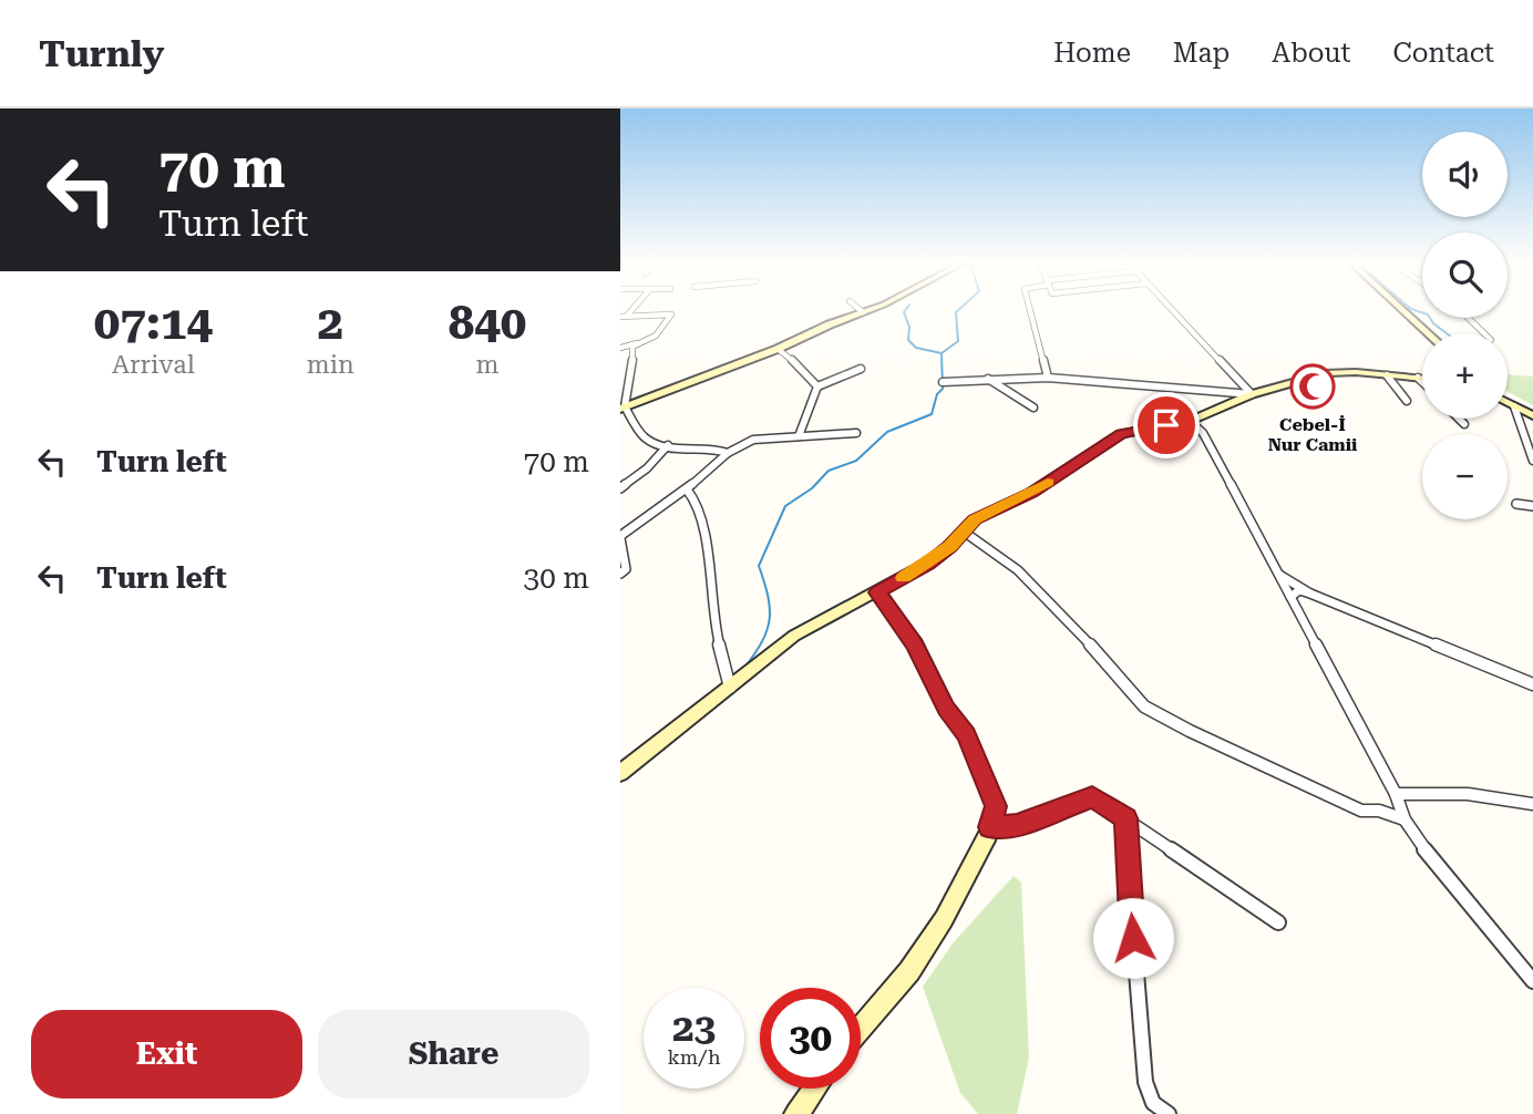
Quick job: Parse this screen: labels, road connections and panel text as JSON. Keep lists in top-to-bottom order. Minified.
{"places":{"mosque":["Cebel-İ Nur Camii"]},"page":{"header":"Turnly","nav":["Home","Map","About","Contact"],"turn":["70 m","Turn left"],"map_buttons":["+","−"],"eta":["07:14","Arrival","2","min","840","m"],"list":[{"name":"Turn left","value":"70 m"},{"name":"Turn left","value":"30 m"}],"speed":"23 km/h","limit":"30","buttons":["Exit","Share"]}}
